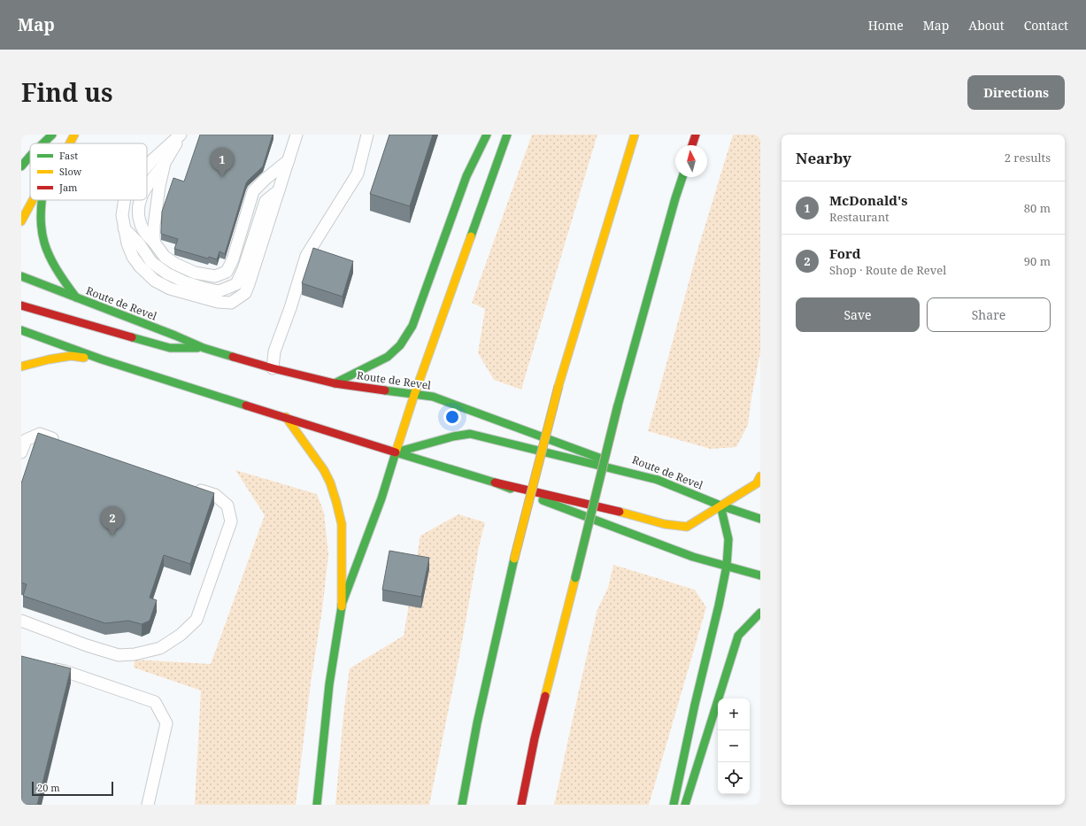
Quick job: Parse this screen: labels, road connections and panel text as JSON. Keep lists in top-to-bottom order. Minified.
{"streets":{"main road":["Route de Revel"]},"legend":["Fast","Slow","Jam"],"scale_bar":"20 m","north":"top","page":{"header":"Map","nav":["Home","Map","About","Contact"],"title":"Find us","buttons":["Directions",["Save","Share"]],"heading":["Nearby","2 results"],"pins":["1","2"],"list":[{"mark":"1","name":"McDonald's","note":"Restaurant","value":"80 m"},{"mark":"2","name":"Ford","note":"Shop · Route de Revel","value":"90 m"}],"map_buttons":["+","−"],"scale":"20 m"}}
